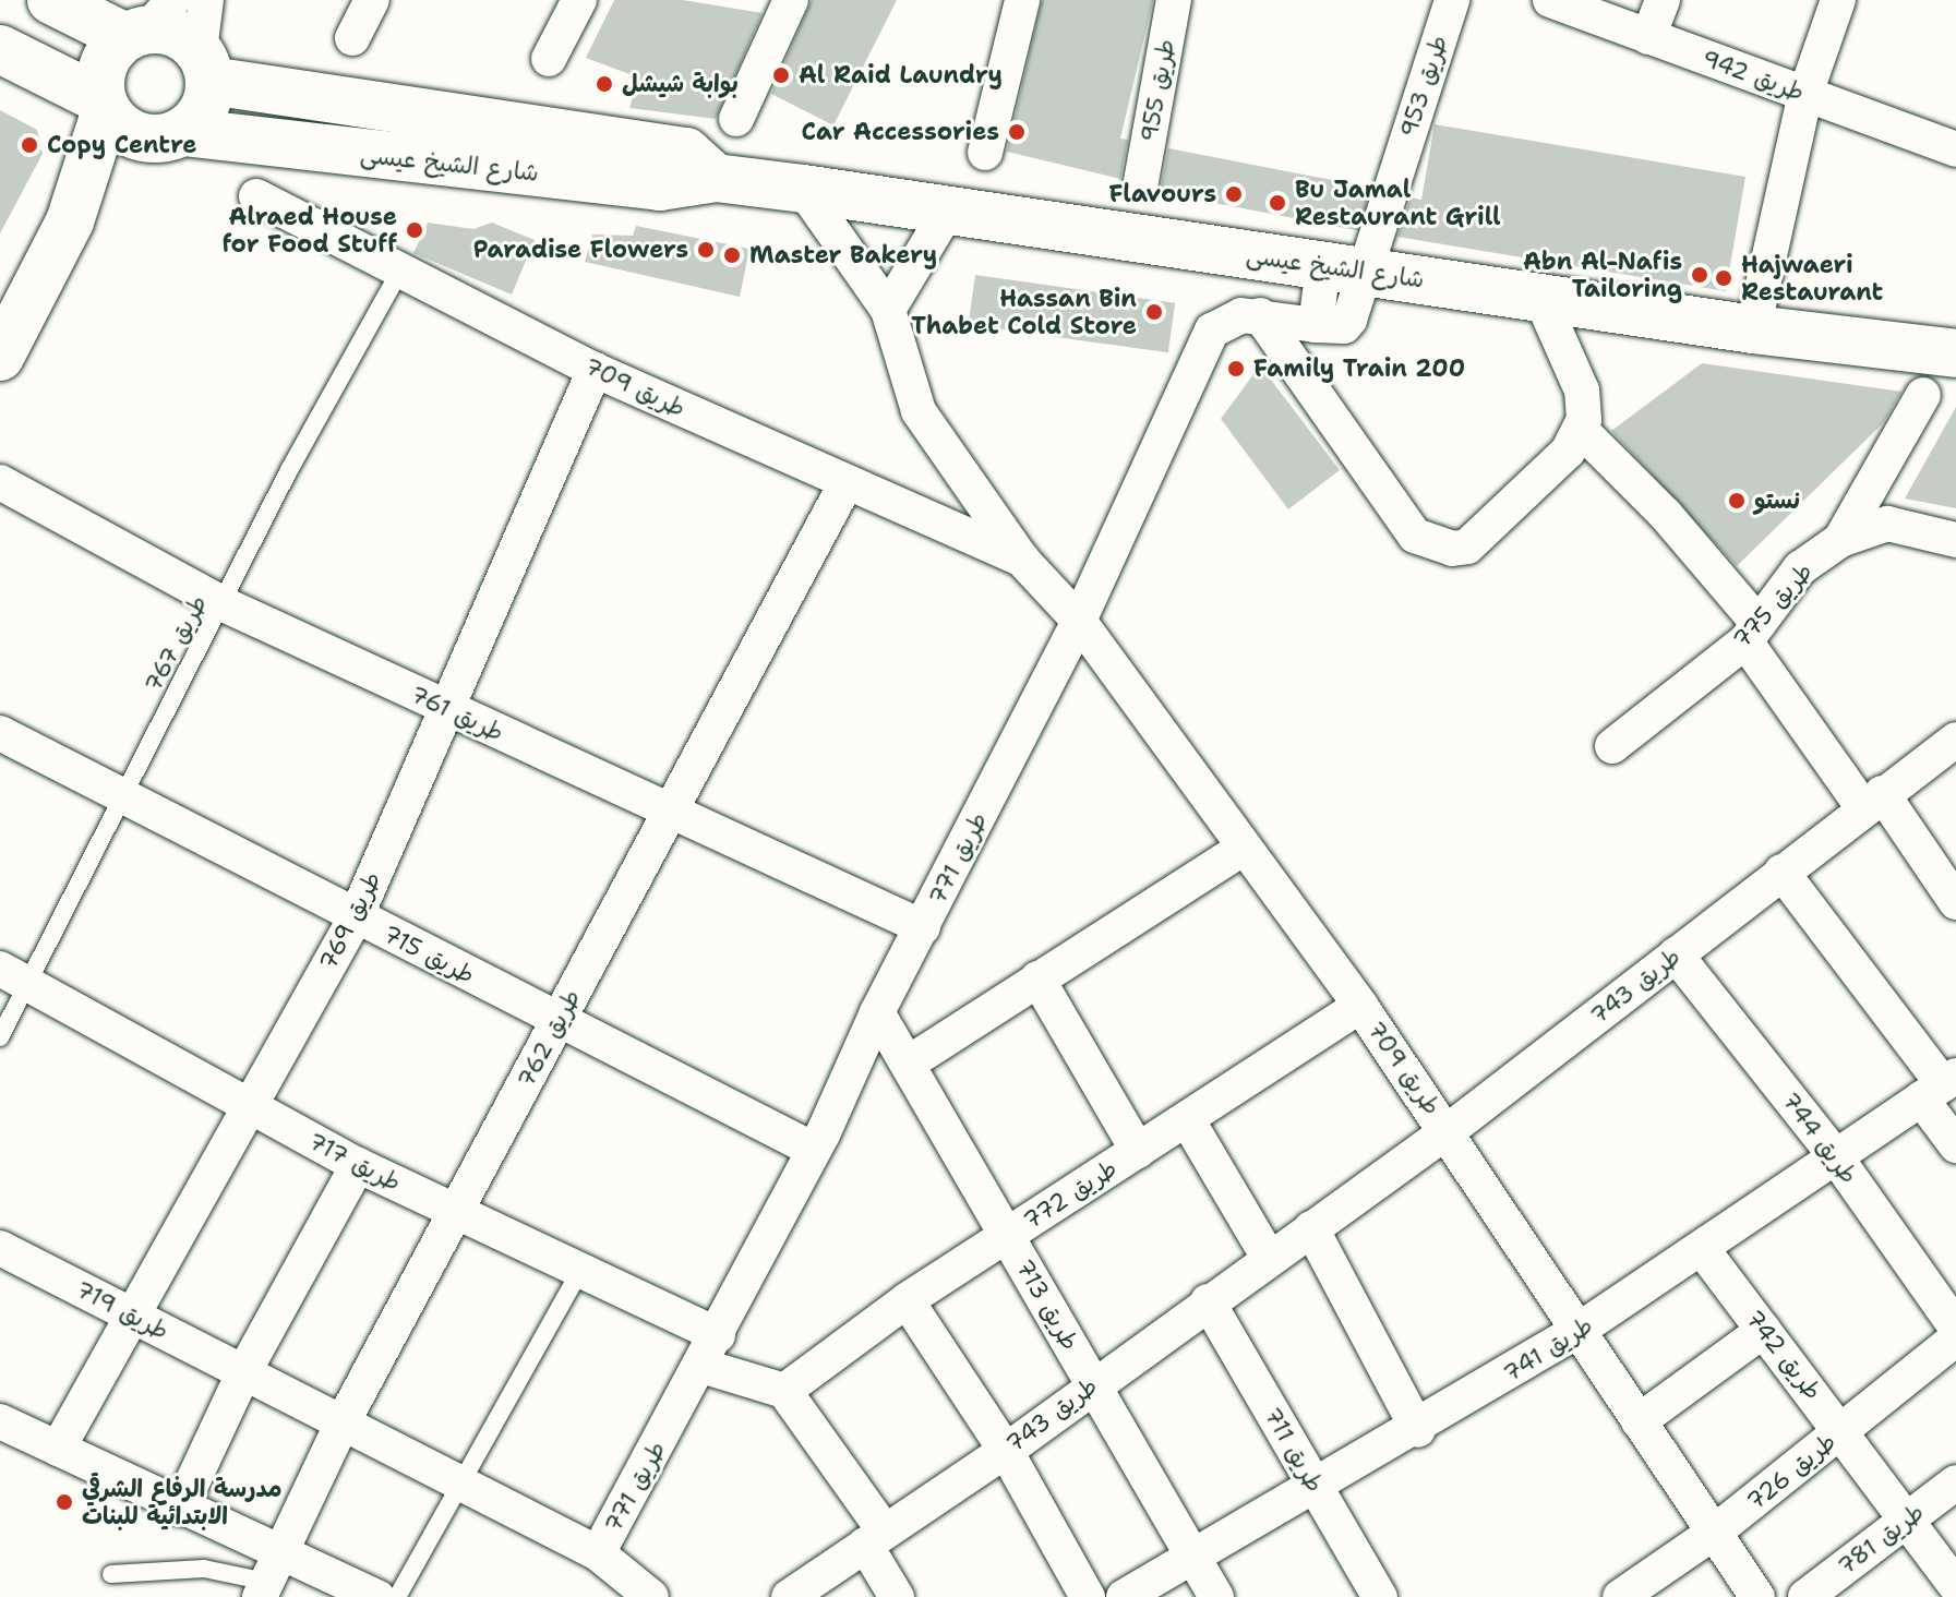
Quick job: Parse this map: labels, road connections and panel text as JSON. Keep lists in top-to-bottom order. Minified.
{"streets":{"street":["طريق 942","طريق 953","طريق 955","شارع الشيخ عيسى","طريق 709","طريق 775","طريق 761","طريق 771","طريق 769","طريق 715","طريق 743","طريق 762","طريق 744","طريق 717","طريق 772","طريق 713","طريق 719","طريق 741","طريق 742","طريق 711","طريق 726","طريق 781"],"lane":["طريق 767"]},"crossings":[["طريق 953","شارع الشيخ عيسى"],["طريق 953","طريق 771"],["شارع الشيخ عيسى","طريق 709"],["شارع الشيخ عيسى","طريق 771"],["طريق 709","طريق 767"],["طريق 709","طريق 771"],["طريق 709","طريق 769"],["طريق 709","طريق 743"],["طريق 709","طريق 762"],["طريق 709","طريق 772"],["طريق 709","طريق 741"],["طريق 709","طريق 726"],["طريق 767","طريق 761"],["طريق 767","طريق 715"],["طريق 767","طريق 717"],["طريق 761","طريق 771"],["طريق 761","طريق 769"],["طريق 761","طريق 762"],["طريق 771","طريق 715"],["طريق 771","طريق 717"],["طريق 771","طريق 713"],["طريق 771","طريق 719"],["طريق 769","طريق 715"],["طريق 769","طريق 717"],["طريق 769","طريق 719"],["طريق 715","طريق 762"],["طريق 743","طريق 744"],["طريق 743","طريق 713"],["طريق 743","طريق 711"],["طريق 762","طريق 717"],["طريق 762","طريق 719"],["طريق 744","طريق 741"],["طريق 717","طريق 772"],["طريق 772","طريق 713"],["طريق 713","طريق 741"],["طريق 741","طريق 742"],["طريق 741","طريق 711"],["طريق 742","طريق 726"],["طريق 742","طريق 781"]],"places":["Al Raid Laundry","بوابة شيشل","Car Accessories","Copy Centre","Flavours","Bu Jamal Restaurant Grill","Alraed House for Food Stuff","Paradise Flowers","Master Bakery","Abn Al-Nafis Tailoring","Hajwaeri Restaurant","Hassan Bin Thabet Cold Store","Family Train 200","نستو","مدرسة الرفاع الشرقي الابتدائية للبنات"]}
